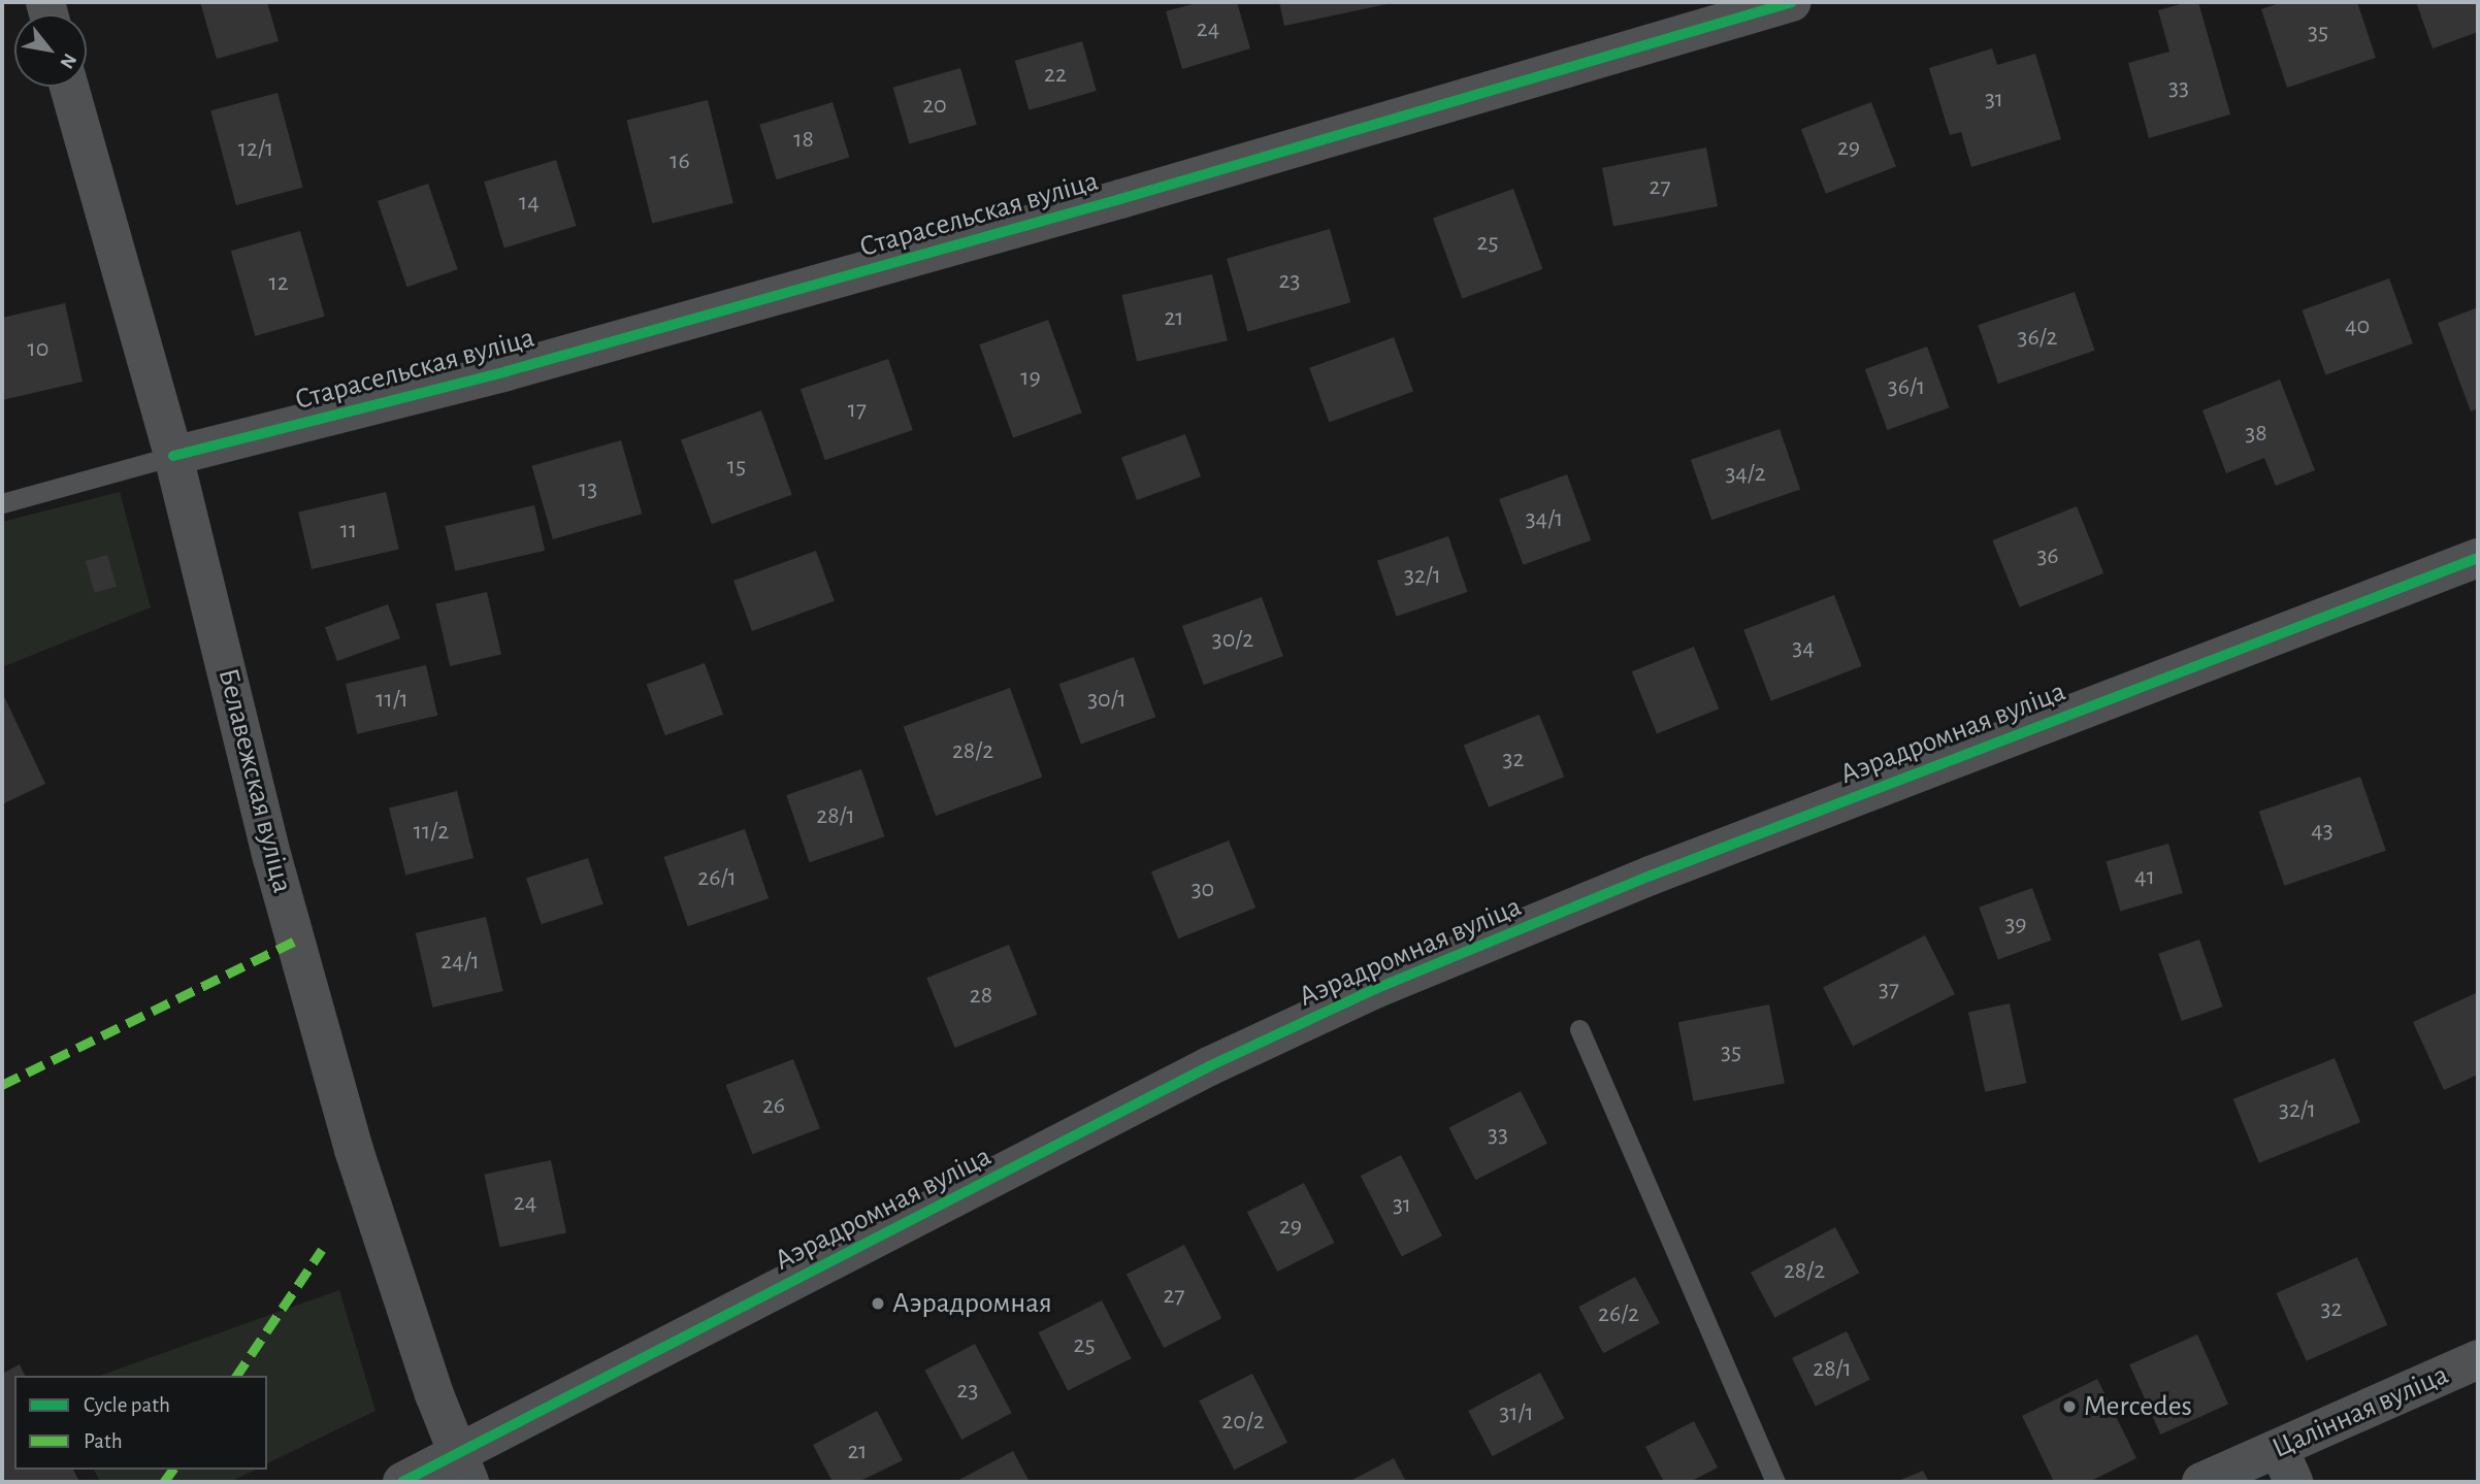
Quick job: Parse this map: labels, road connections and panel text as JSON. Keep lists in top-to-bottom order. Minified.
{"streets":{"street":["Старасельская вуліца","Аэрадромная вуліца","Белавежская вуліца","Цалінная вуліца"]},"crossings":[["Старасельская вуліца","Белавежская вуліца"],["Аэрадромная вуліца","Белавежская вуліца"]],"places":["Аэрадромная","Mercedes"],"house_numbers":["24","35","22","33","31","20","18","29","12/1","16","27","14","25","23","12","21","40","36/2","10","19","36/1","17","38","15","34/2","13","34/1","11","36","32/1","30/2","34","11/1","30/1","28/2","32","28/1","43","11/2","41","26/1","30","39","24/1","37","28","35","26","32/1","33","24","31","29","28/2","27","32","26/2","25","28/1","23","31/1","20/2","21"],"legend":["Cycle path","Path"],"north":"bottom right"}
